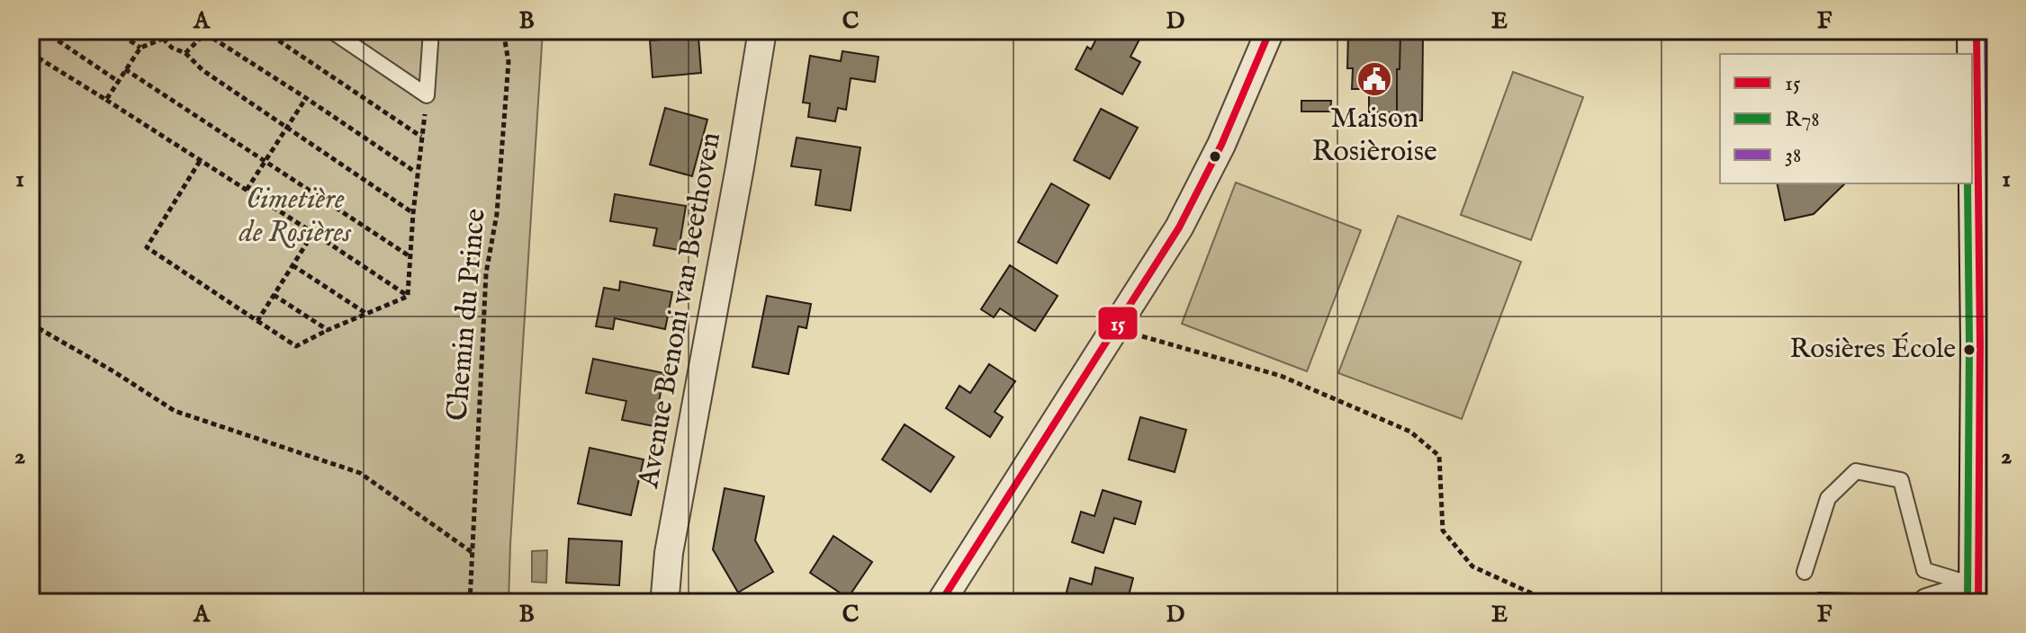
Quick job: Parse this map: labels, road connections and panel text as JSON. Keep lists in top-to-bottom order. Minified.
{"streets":{"street":["Avenue Benoni van Beethoven"],"path":["Chemin du Prince"]},"parks":["Cimetière de Rosières"],"places":{"public building":["Maison Rosièroise"],"other":["Rosières École"]},"lines":["transit line 15","transit line 38","transit line R78"],"legend":["15","R78","38"],"grid":{"columns":["A","B","C","D","E","F"],"rows":["1","2"]}}
